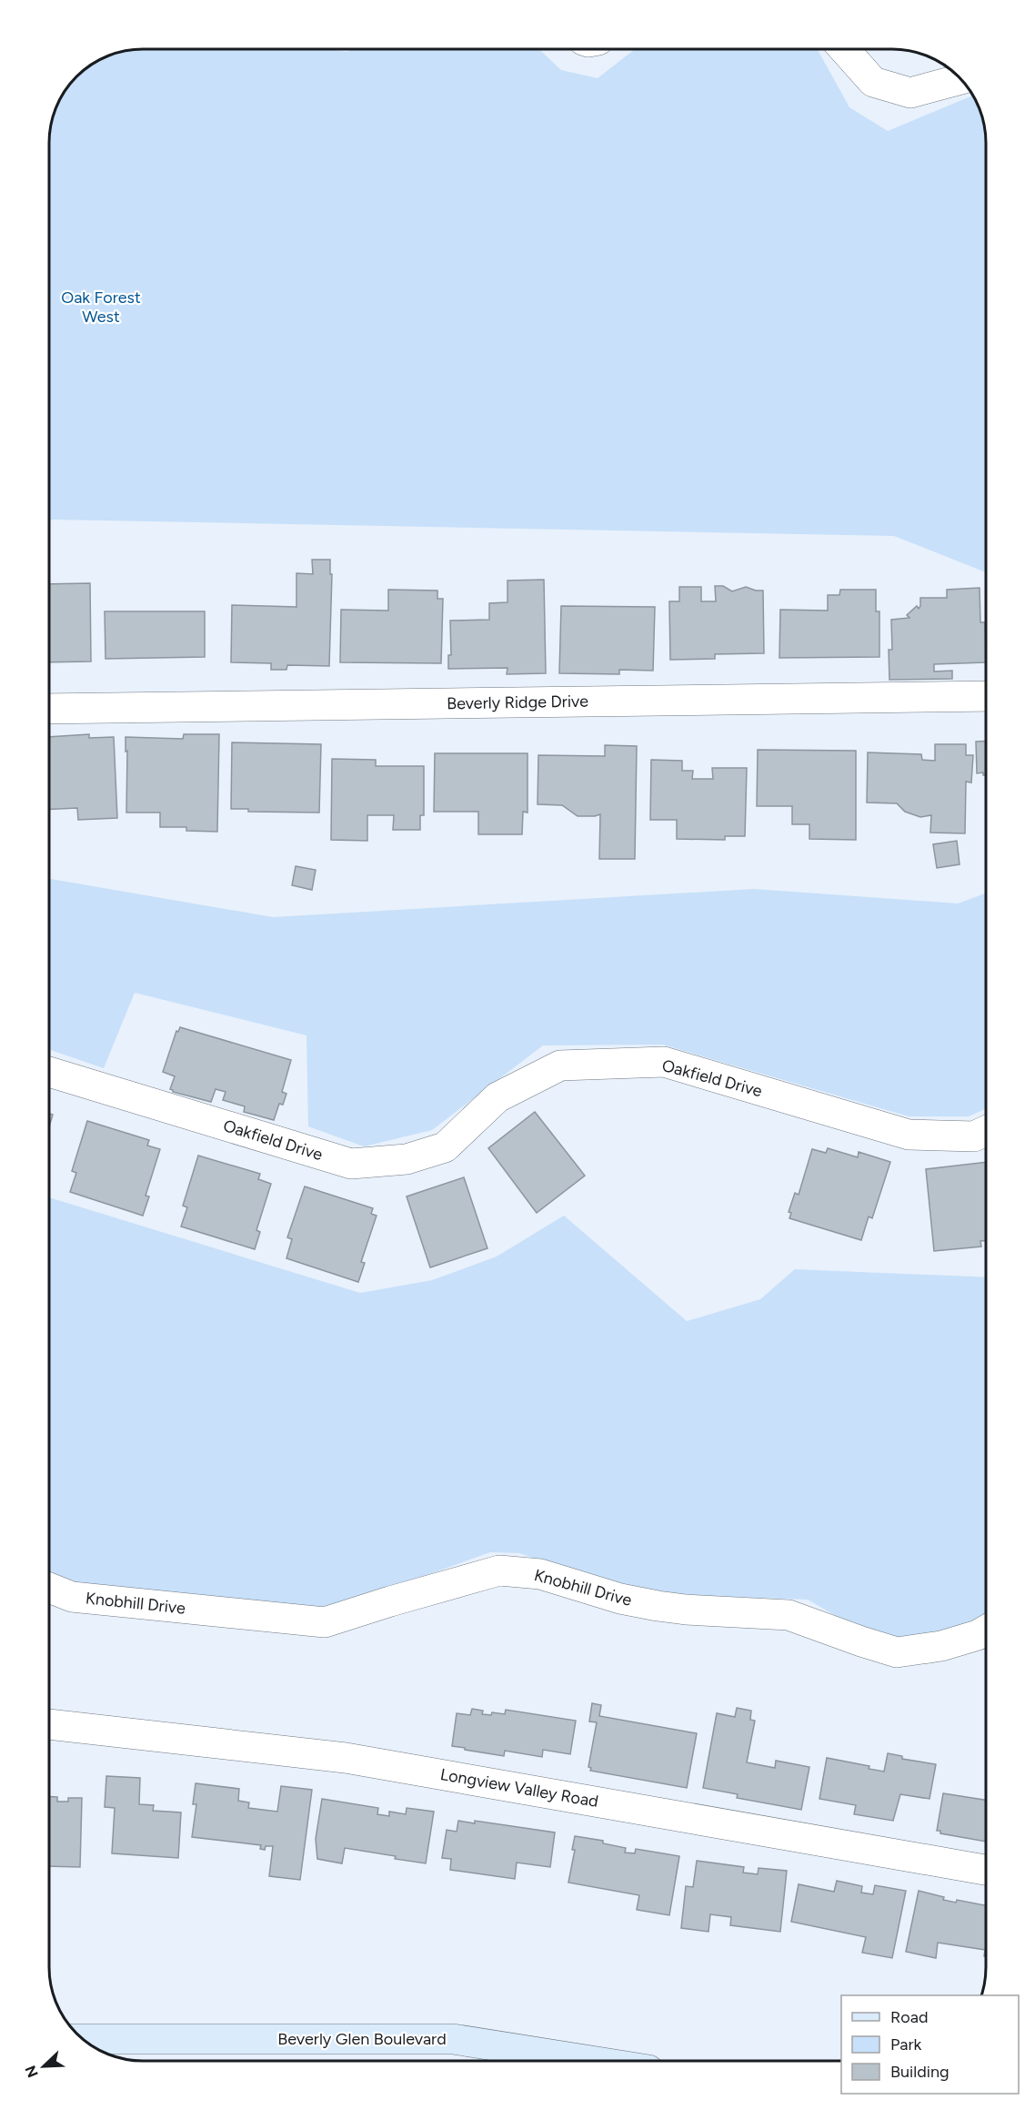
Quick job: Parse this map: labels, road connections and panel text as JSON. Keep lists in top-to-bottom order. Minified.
{"streets":{"main road":["Beverly Glen Boulevard"],"street":["Beverly Ridge Drive","Oakfield Drive","Knobhill Drive","Longview Valley Road"]},"parks":["Oak Forest West"],"legend":["Road","Park","Building"],"north":"bottom left"}
